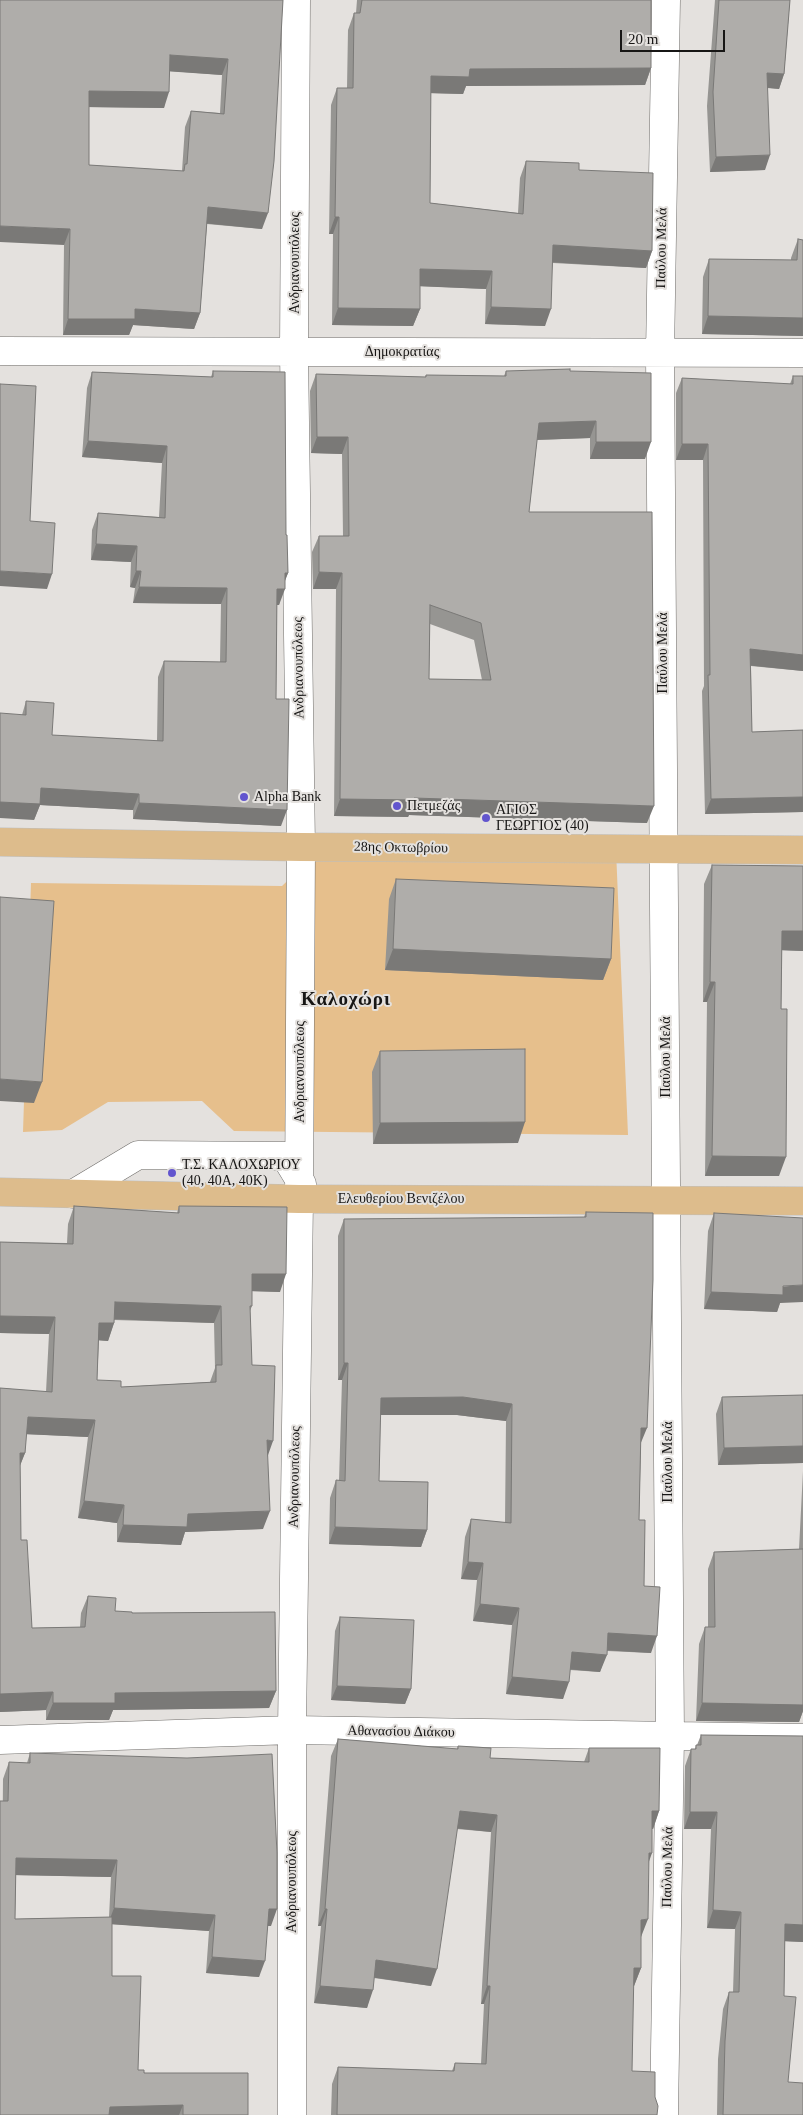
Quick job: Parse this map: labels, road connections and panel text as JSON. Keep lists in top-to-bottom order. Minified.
{"streets":{"main road":["28ης Οκτωβρίου","Ελευθερίου Βενιζέλου"],"street":["Παύλου Μελά","Ανδριανουπόλεως","Δημοκρατίας","Αθανασίου Διάκου"]},"crossings":[["Παύλου Μελά","Δημοκρατίας"],["Παύλου Μελά","28ης Οκτωβρίου"],["Παύλου Μελά","Ελευθερίου Βενιζέλου"],["Παύλου Μελά","Αθανασίου Διάκου"],["Ανδριανουπόλεως","Δημοκρατίας"],["Ανδριανουπόλεως","28ης Οκτωβρίου"],["Ανδριανουπόλεως","Ελευθερίου Βενιζέλου"],["Ανδριανουπόλεως","Αθανασίου Διάκου"]],"districts":["Καλοχώρι"],"places":["Alpha Bank","Πετμεζάς","ΑΓΙΟΣ ΓΕΩΡΓΙΟΣ (40)","Τ.Σ. ΚΑΛΟΧΩΡΙΟΥ (40, 40Α, 40Κ)"],"scale_bar":"20 m"}
